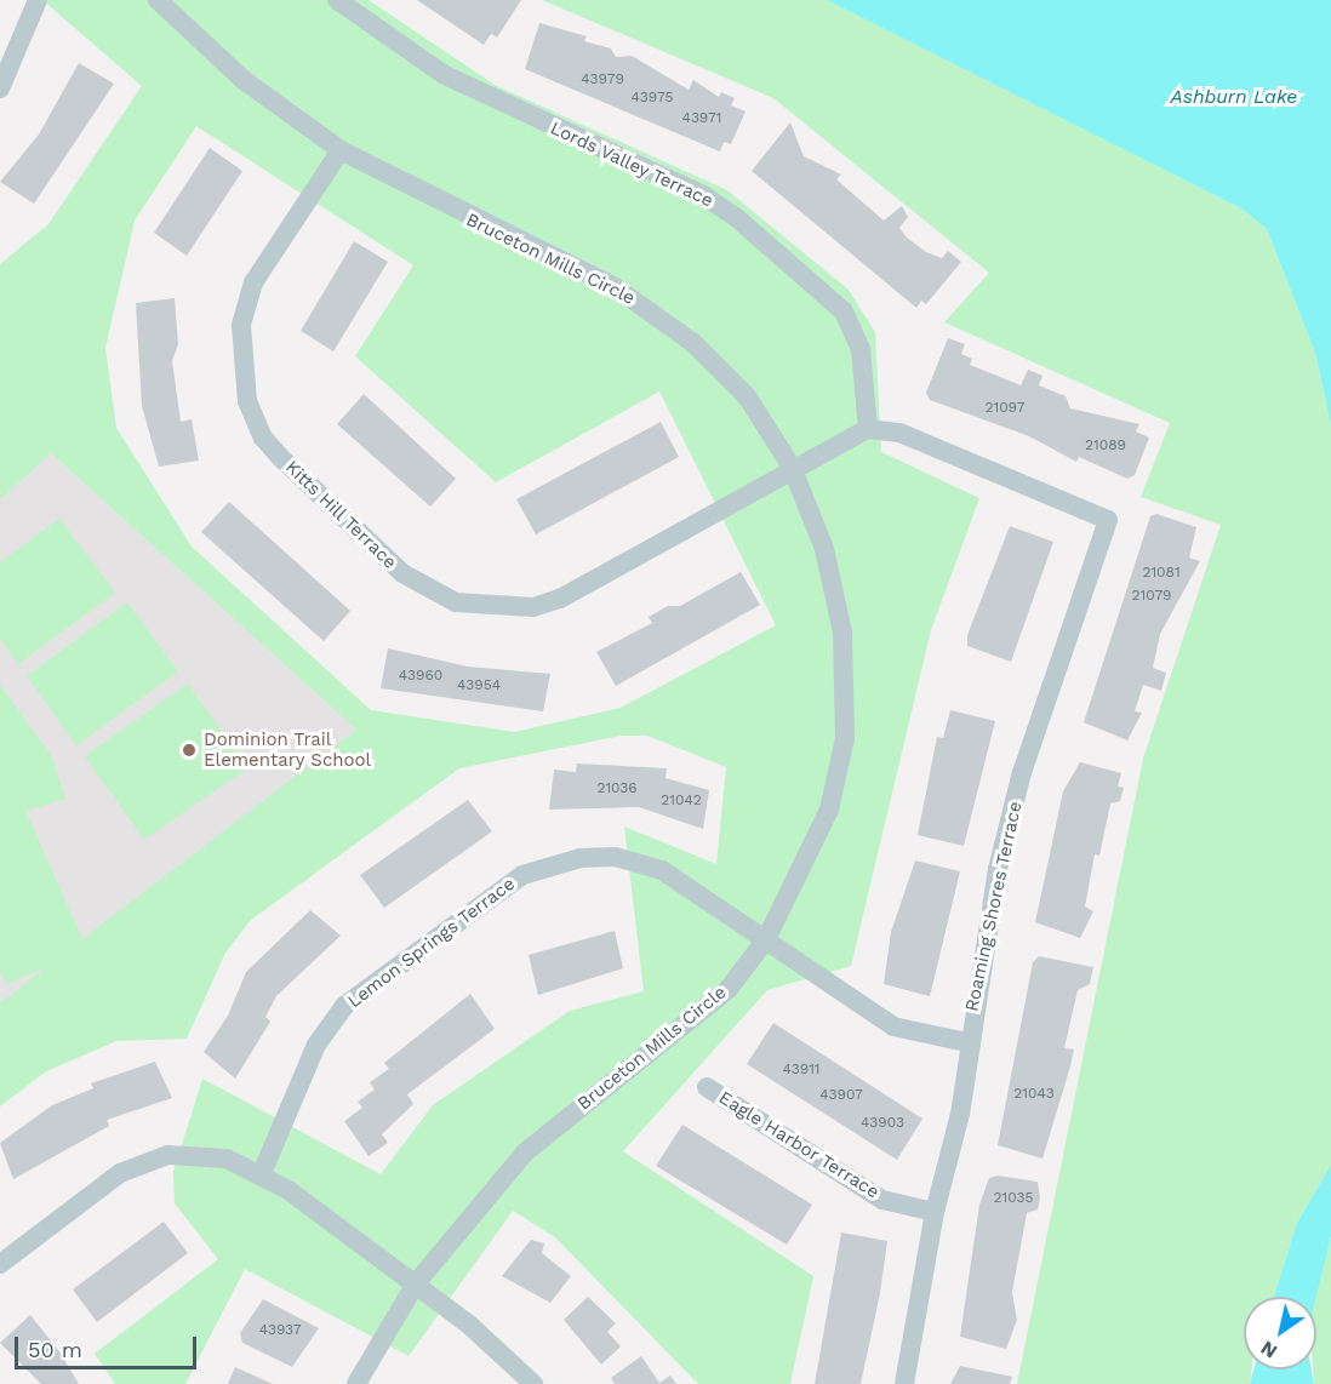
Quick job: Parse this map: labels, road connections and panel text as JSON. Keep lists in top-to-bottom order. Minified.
{"streets":{"street":["Lords Valley Terrace","Bruceton Mills Circle","Kitts Hill Terrace","Roaming Shores Terrace","Lemon Springs Terrace","Eagle Harbor Terrace"]},"crossings":[["Lords Valley Terrace","Kitts Hill Terrace"],["Lords Valley Terrace","Roaming Shores Terrace"],["Bruceton Mills Circle","Kitts Hill Terrace"],["Bruceton Mills Circle","Lemon Springs Terrace"],["Kitts Hill Terrace","Roaming Shores Terrace"],["Roaming Shores Terrace","Lemon Springs Terrace"],["Roaming Shores Terrace","Eagle Harbor Terrace"]],"water":["Ashburn Lake"],"places":["Dominion Trail Elementary School"],"house_numbers":["43979","43975","43971","21097","21089","21081","21079","43960","43954","21036","21042","43911","21043","43907","43903","21035","43937"],"scale_bar":"50 m","north":"bottom left"}
